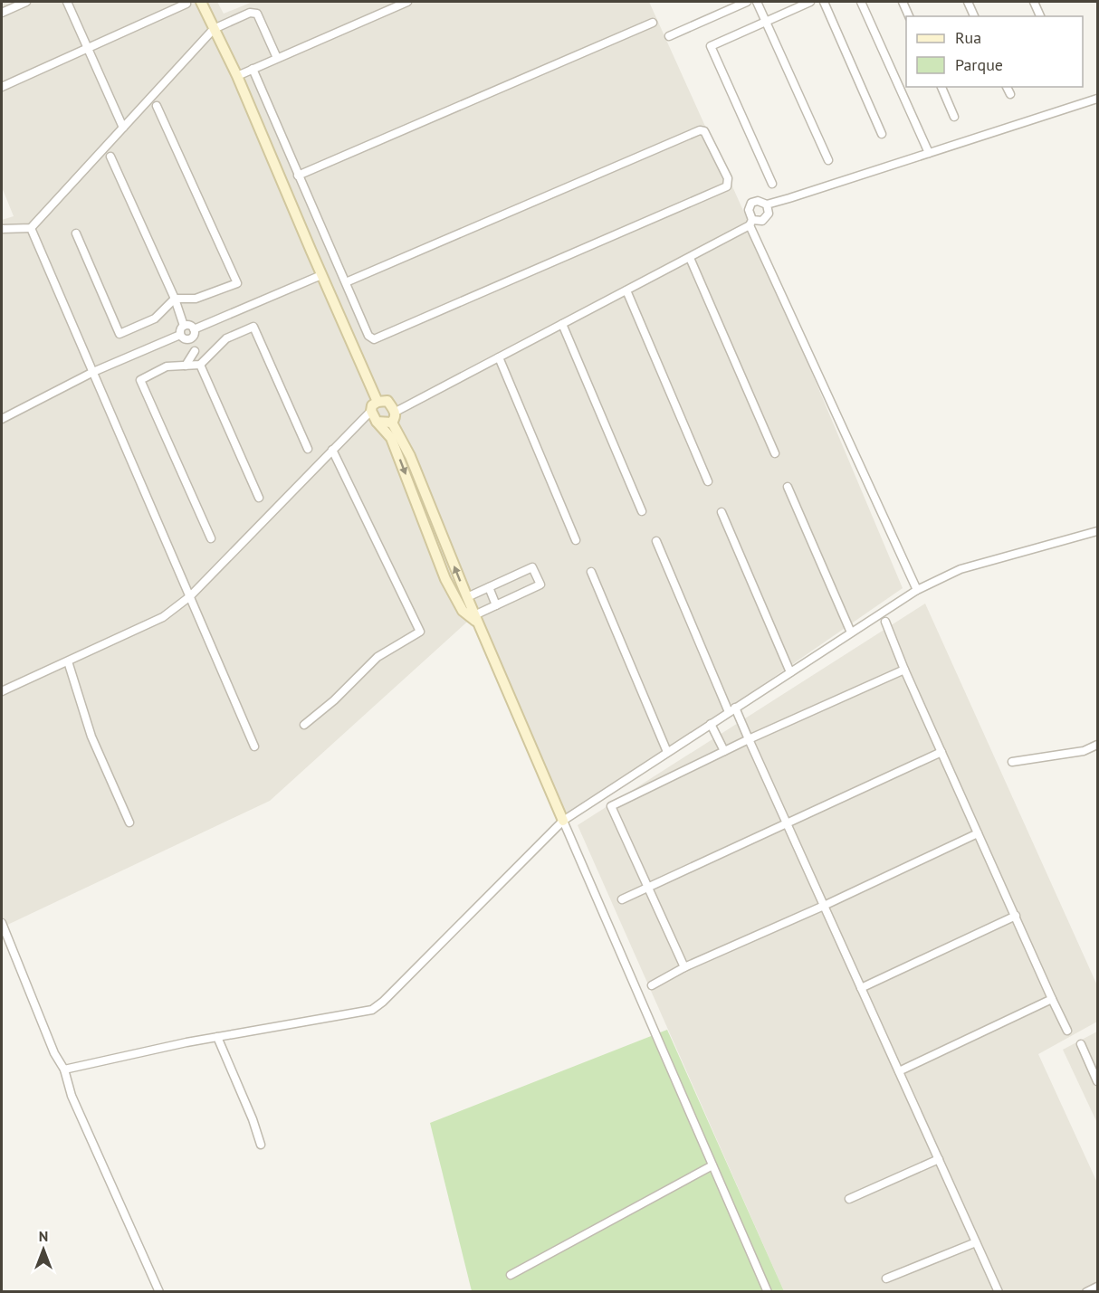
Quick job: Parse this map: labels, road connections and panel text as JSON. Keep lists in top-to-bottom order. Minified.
{"legend":["Rua","Parque"],"north":"top"}
